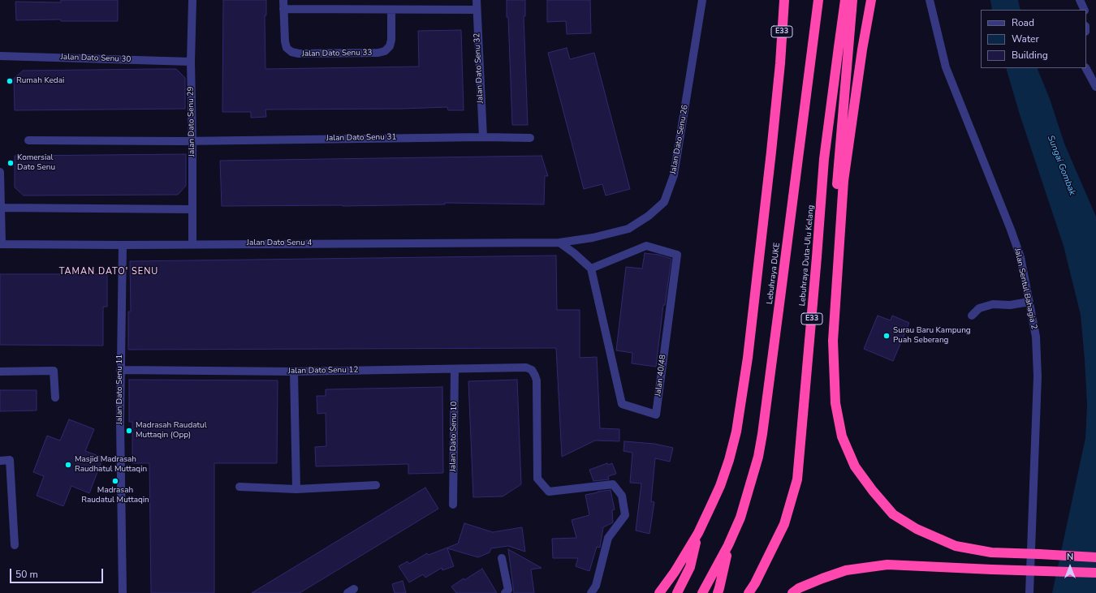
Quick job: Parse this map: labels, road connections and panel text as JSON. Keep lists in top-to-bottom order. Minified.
{"streets":{"highway":["E33","Lebuhraya Duta-Ulu Kelang","Lebuhraya DUKE"],"street":["Jalan Dato Senu 33","Jalan Dato Senu 30","Jalan Dato Senu 32","Jalan Dato Senu 29","Jalan Dato Senu 31","Jalan Dato Senu 26","Jalan Dato Senu 4","Jalan Sentul Bahagia 2","Jalan Dato Senu 12","Jalan 40/48","Jalan Dato Senu 11","Jalan Dato Senu 10"]},"crossings":[["Jalan Dato Senu 30","Jalan Dato Senu 29"],["Jalan Dato Senu 32","Jalan Dato Senu 31"],["Jalan Dato Senu 29","Jalan Dato Senu 31"],["Jalan Dato Senu 29","Jalan Dato Senu 4"],["Jalan Dato Senu 26","Jalan Dato Senu 4"],["Jalan Dato Senu 4","Jalan Dato Senu 11"],["Jalan Dato Senu 12","Jalan Dato Senu 11"],["Jalan Dato Senu 12","Jalan Dato Senu 10"]],"districts":["TAMAN DATO' SENU"],"water":["Sungai Gombak"],"places":["Rumah Kedai","Komersial Dato Senu","Surau Baru Kampung Puah Seberang","Madrasah Raudatul Muttaqin (Opp)","Masjid Madrasah Raudhatul Muttaqin","Madrasah Raudatul Muttaqin"],"legend":["Road","Water","Building"],"scale_bar":"50 m","north":"top"}
